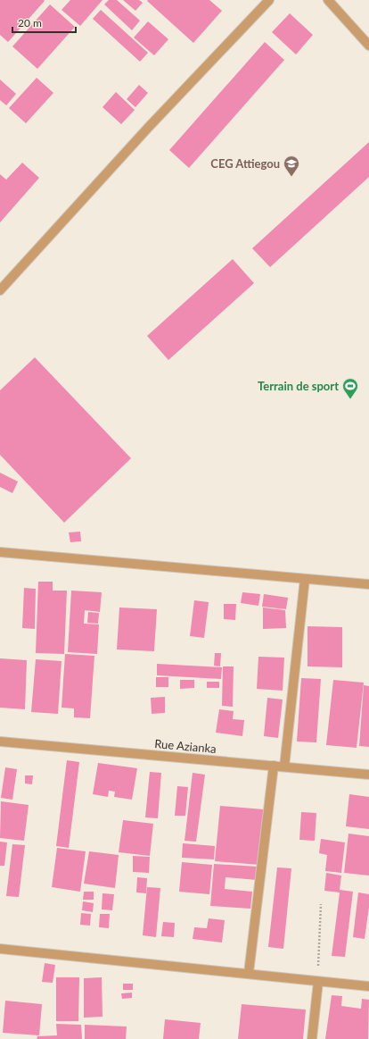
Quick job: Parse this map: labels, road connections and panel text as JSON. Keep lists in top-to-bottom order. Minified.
{"streets":{"street":["Rue Azianka"]},"places":{"school or university":["CEG Attiegou"],"sports":["Terrain de sport"]},"scale_bar":"20 m"}
